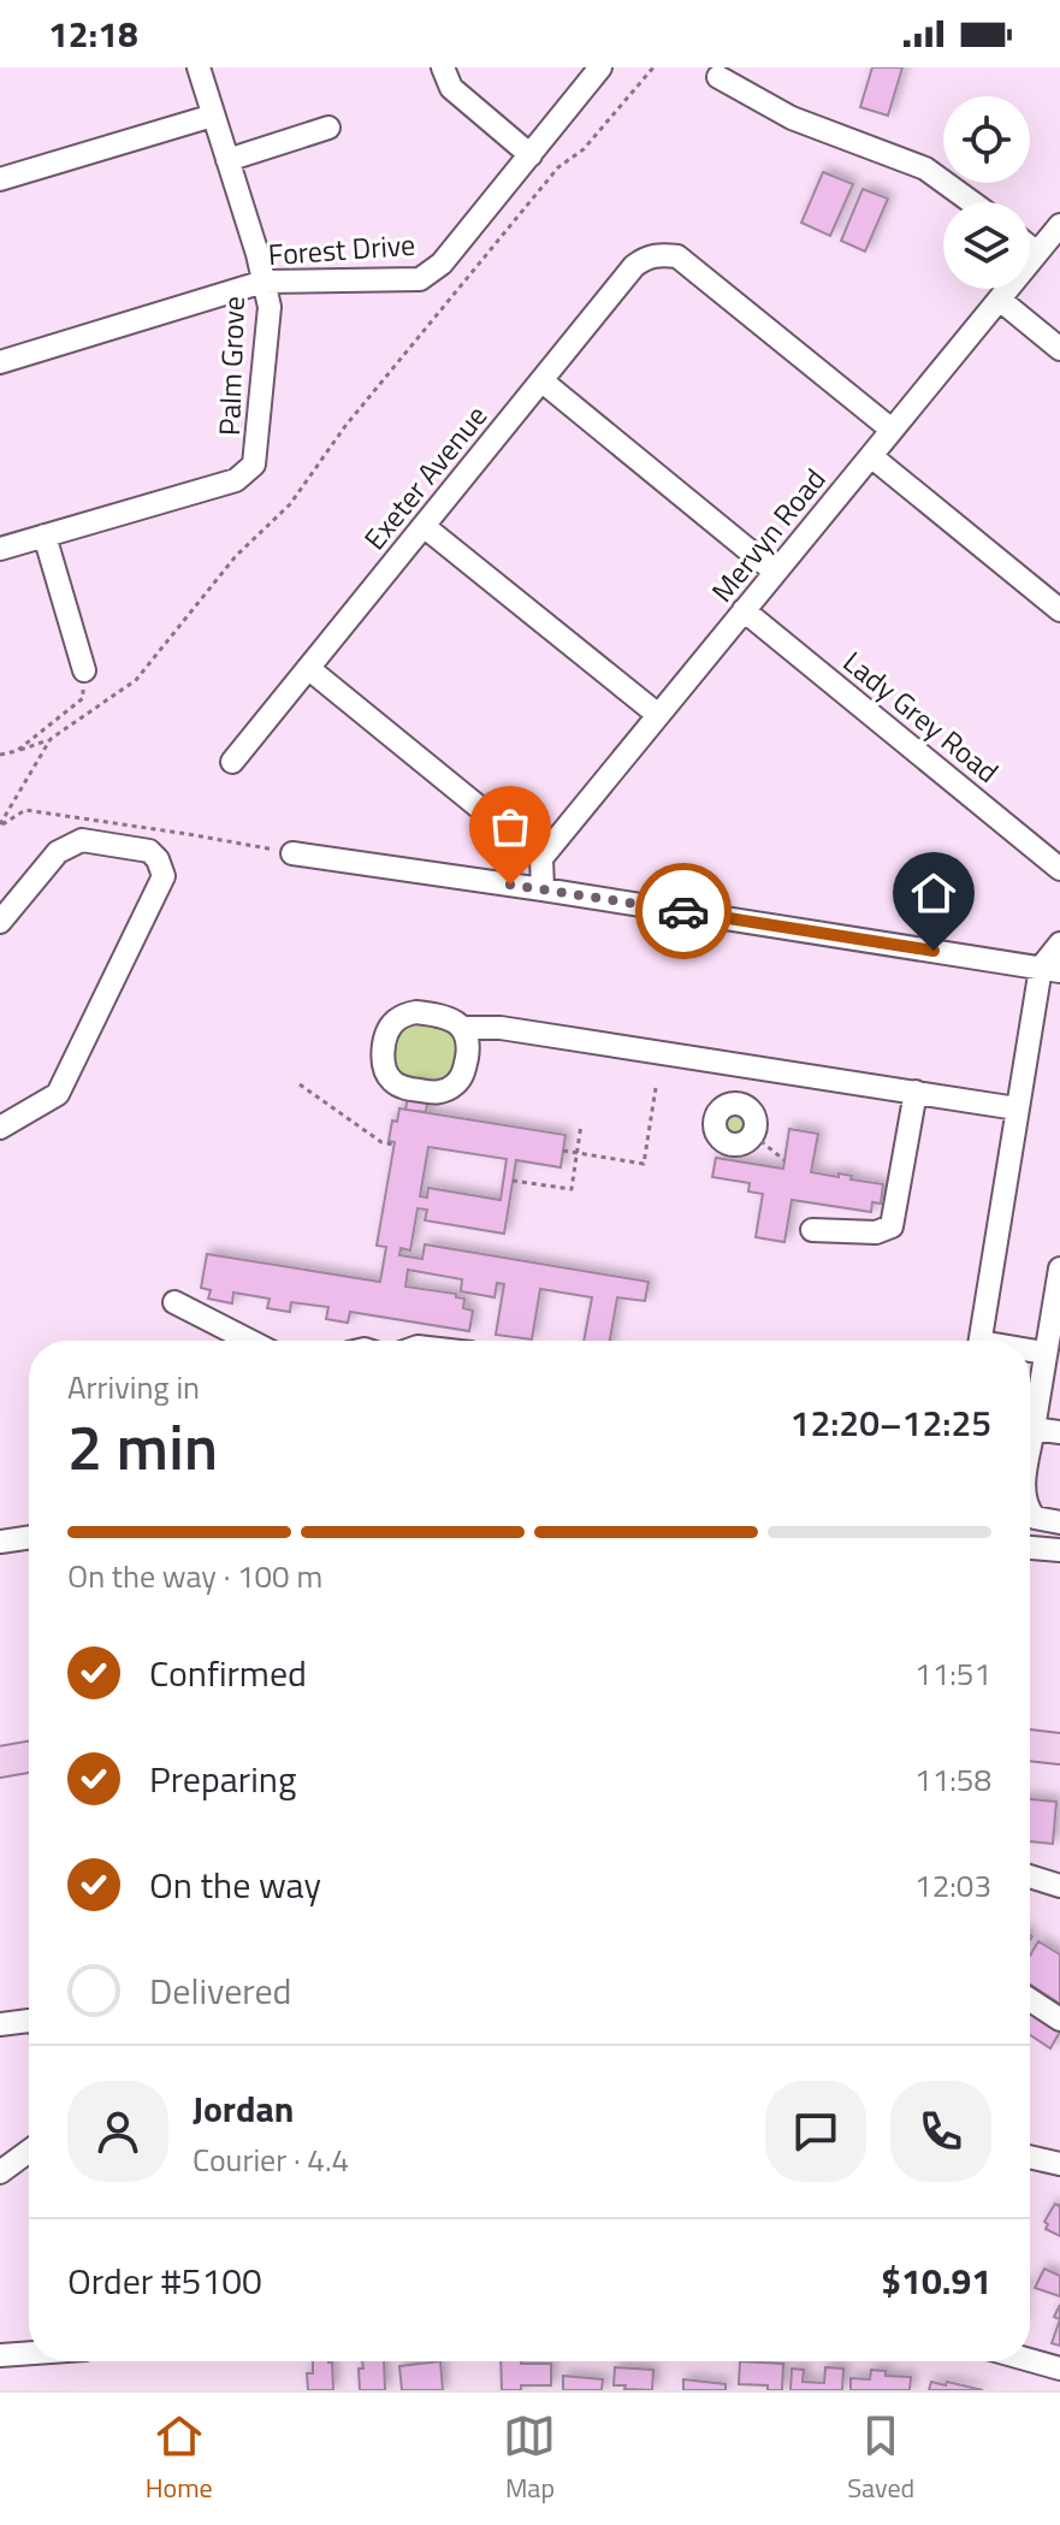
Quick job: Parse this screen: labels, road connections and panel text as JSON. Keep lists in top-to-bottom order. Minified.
{"streets":{"street":["Forest Drive","Palm Grove","Exeter Avenue","Mervyn Road","Lady Grey Road"]},"crossings":[["Forest Drive","Palm Grove"],["Exeter Avenue","Mervyn Road"],["Mervyn Road","Lady Grey Road"]],"page":{"status":"12:18","heading":["2 min","Arriving in","12:20–12:25"],"panel":["Jordan","Courier · 4.4","Order #5100","$10.91"],"bar":"On the way · 100 m","list":[["Confirmed","11:51"],["Preparing","11:58"],["On the way","12:03"],"Delivered"],"tabs":["Home","Map","Saved"]}}
